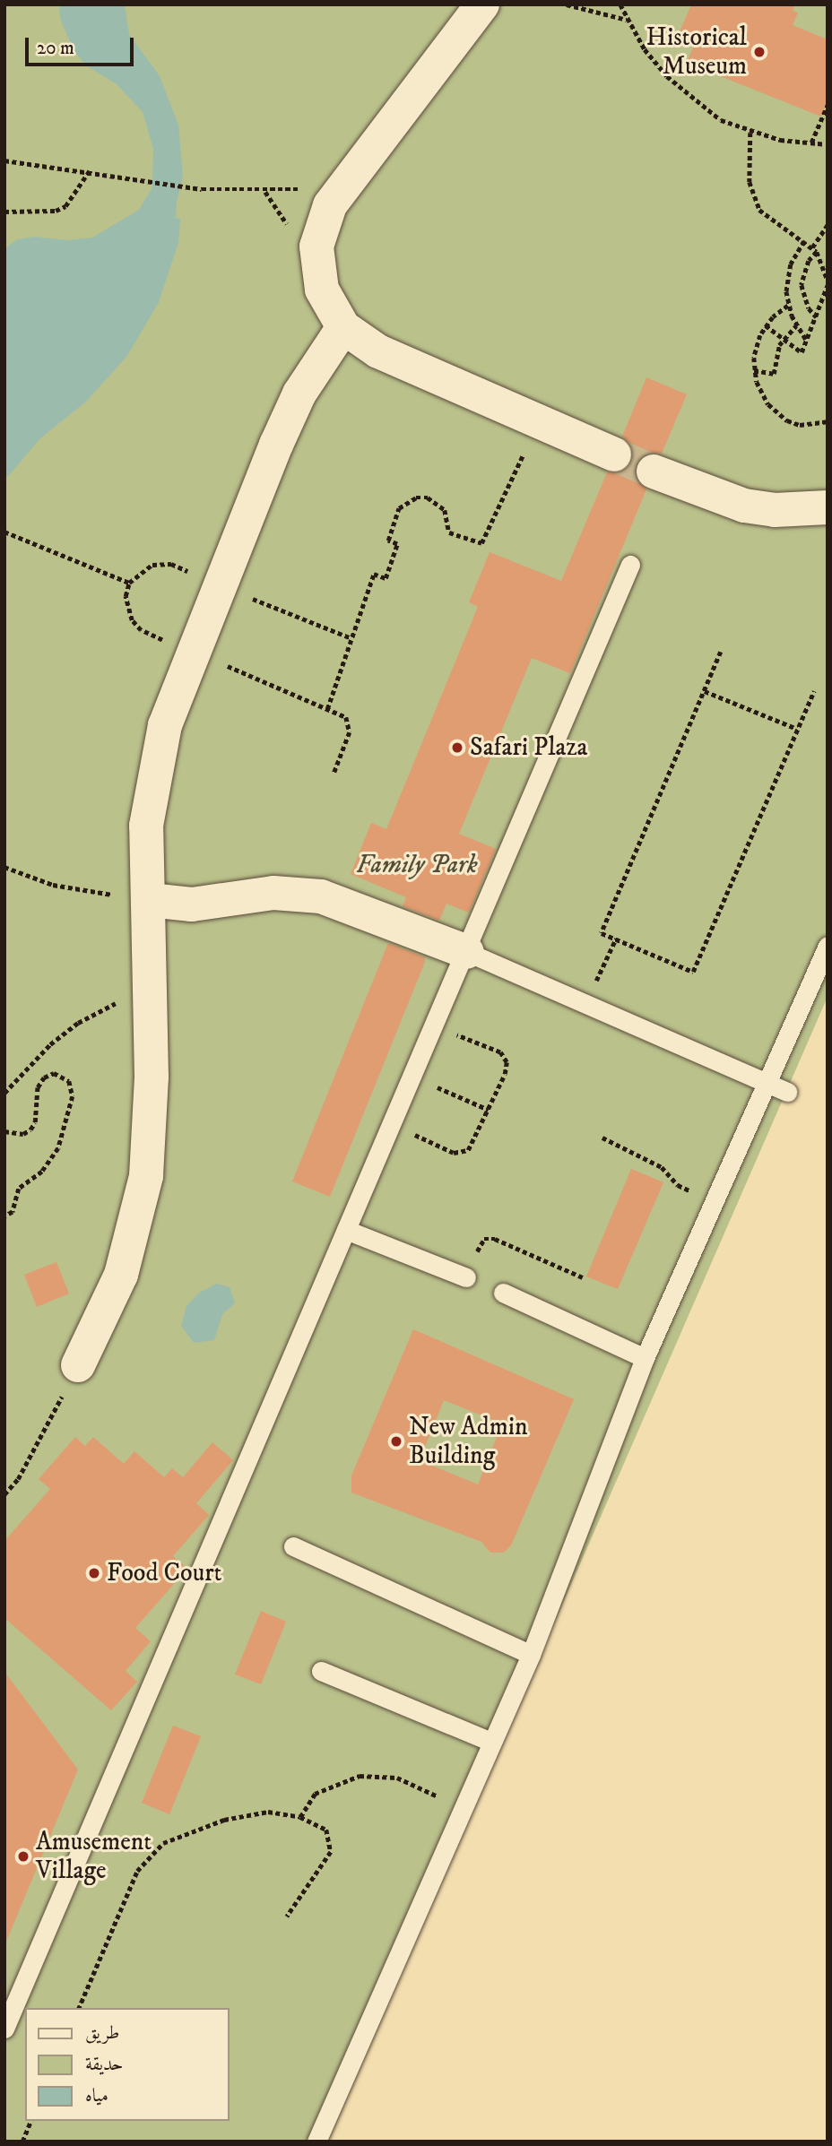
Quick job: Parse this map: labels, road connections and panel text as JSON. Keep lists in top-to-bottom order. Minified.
{"parks":["Family Park"],"places":["Historical Museum","Safari Plaza","New Admin Building","Food Court","Amusement Village"],"legend":["طريق","حديقة","مياه"],"scale_bar":"20 m"}
